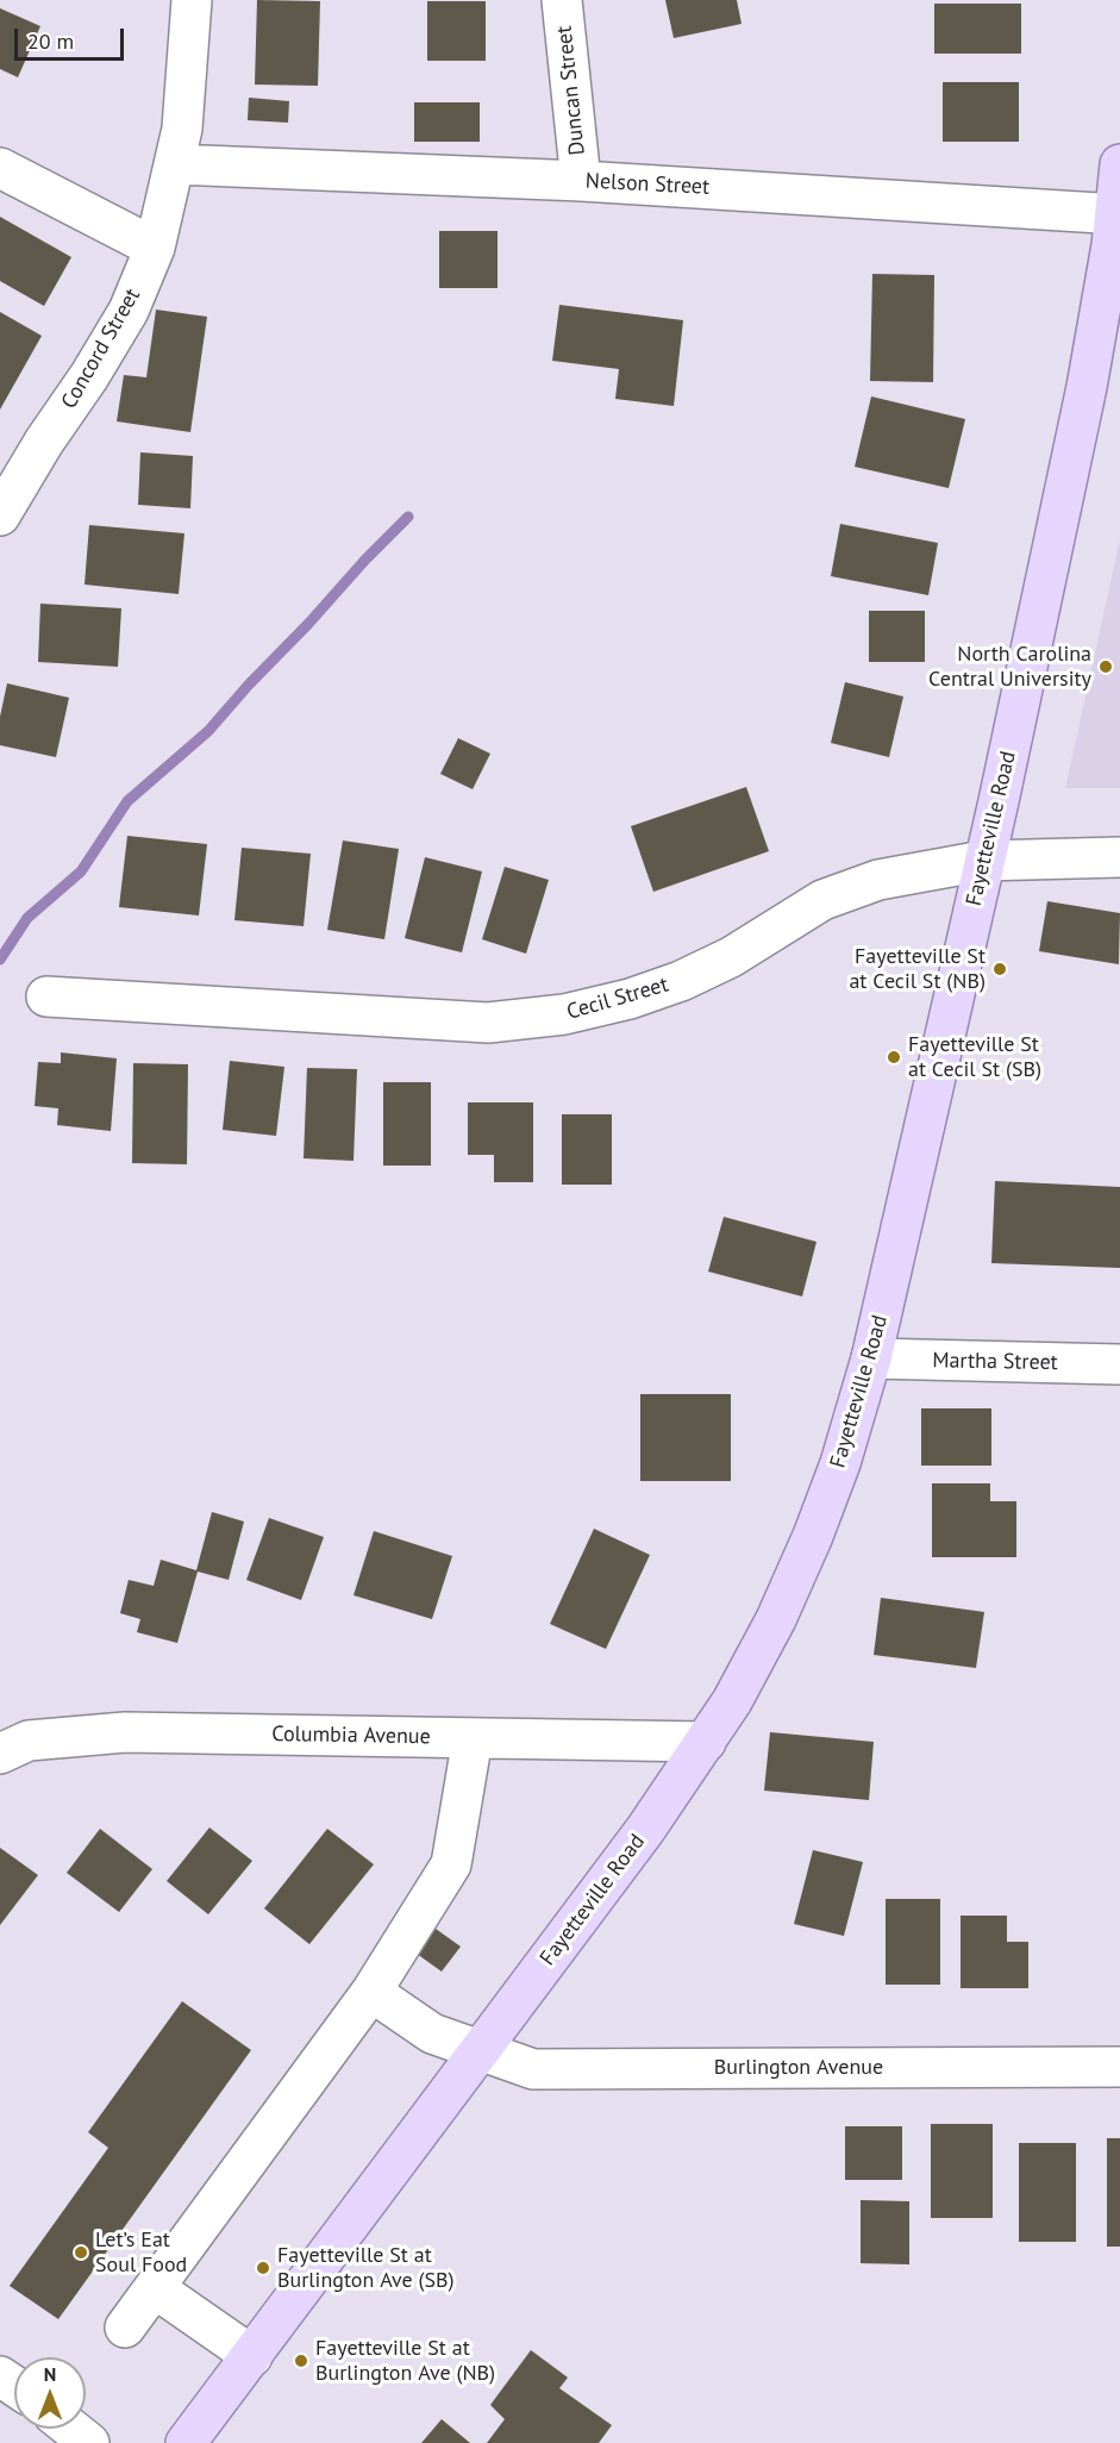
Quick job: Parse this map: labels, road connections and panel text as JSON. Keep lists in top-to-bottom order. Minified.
{"streets":{"main road":["Fayetteville Road"],"street":["Duncan Street","Nelson Street","Concord Street","Cecil Street","Martha Street","Columbia Avenue","Burlington Avenue"]},"crossings":[["Duncan Street","Nelson Street"],["Nelson Street","Concord Street"],["Nelson Street","Fayetteville Road"],["Fayetteville Road","Cecil Street"],["Fayetteville Road","Martha Street"],["Fayetteville Road","Columbia Avenue"],["Fayetteville Road","Burlington Avenue"]],"places":["North Carolina Central University","Fayetteville St at Cecil St (NB)","Fayetteville St at Cecil St (SB)","Let’s Eat Soul Food","Fayetteville St at Burlington Ave (SB)","Fayetteville St at Burlington Ave (NB)"],"scale_bar":"20 m","north":"top"}
